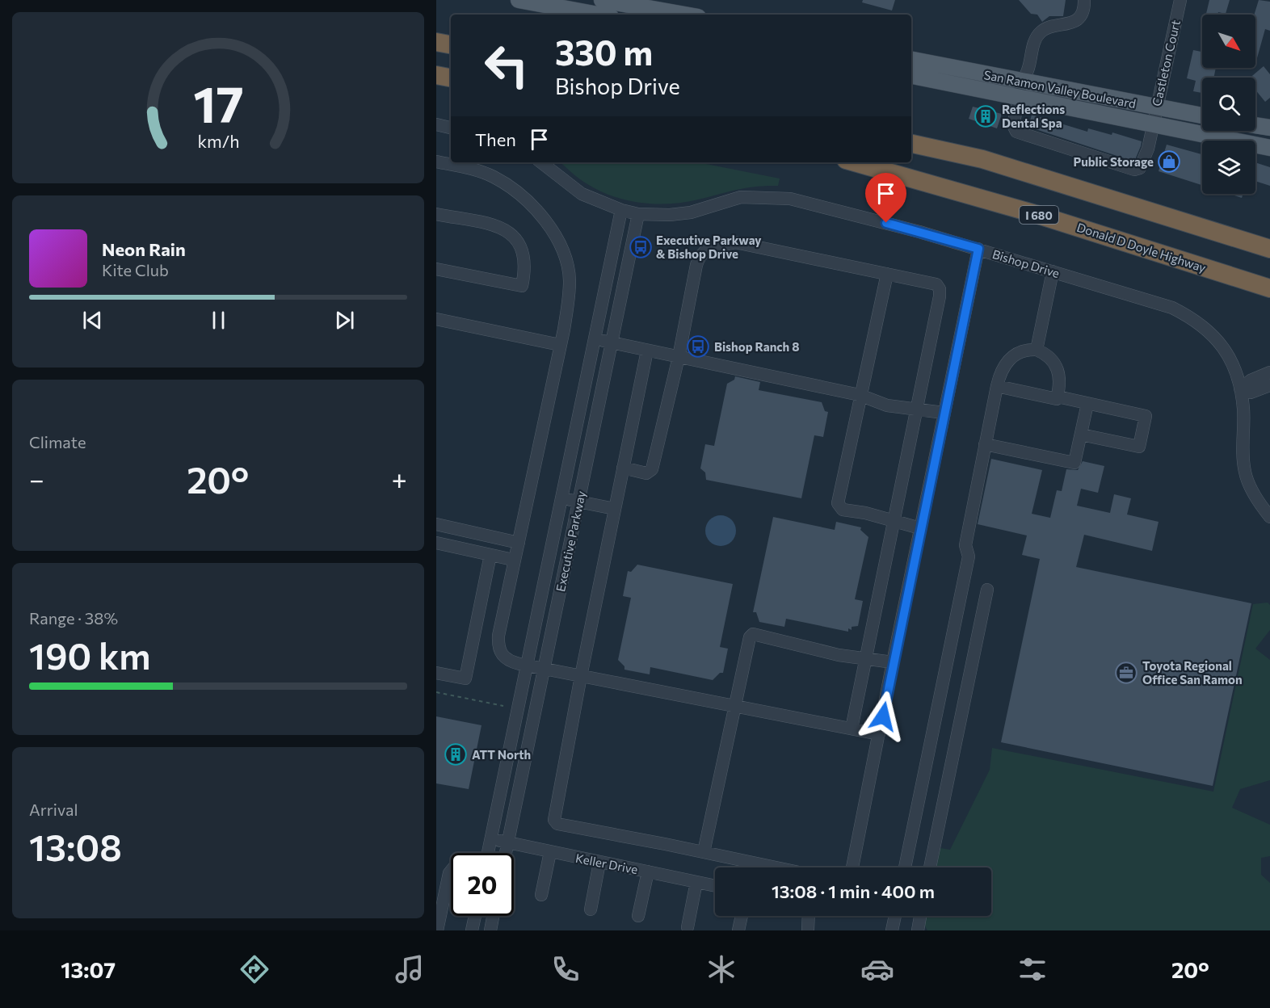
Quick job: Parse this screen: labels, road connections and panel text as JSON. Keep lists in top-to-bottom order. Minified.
{"streets":{"highway":["I 680","Donald D Doyle Highway"],"main road":["San Ramon Valley Boulevard"],"street":["Castleton Court","Bishop Drive","Executive Parkway","Keller Drive"]},"crossings":[["Castleton Court","San Ramon Valley Boulevard"],["Bishop Drive","Executive Parkway"],["Executive Parkway","Keller Drive"]],"places":{"building":["Reflections Dental Spa","ATT North"],"shop":["Public Storage"],"bus stop":["Executive Parkway & Bishop Drive","Bishop Ranch 8"],"office":["Toyota Regional Office San Ramon"]},"north":"bottom right","page":{"turn":["330 m","Bishop Drive"],"then":"Then","song":["Neon Rain","Kite Club"],"tile":["Climate",["Range · 38%","190 km"],["Arrival","13:08"]],"heat":["−","20°","+"],"limit":"20","trip":"13:08 · 1 min · 400 m","tabs":["13:07","20°"],"gauge":["17","km/h"]}}
